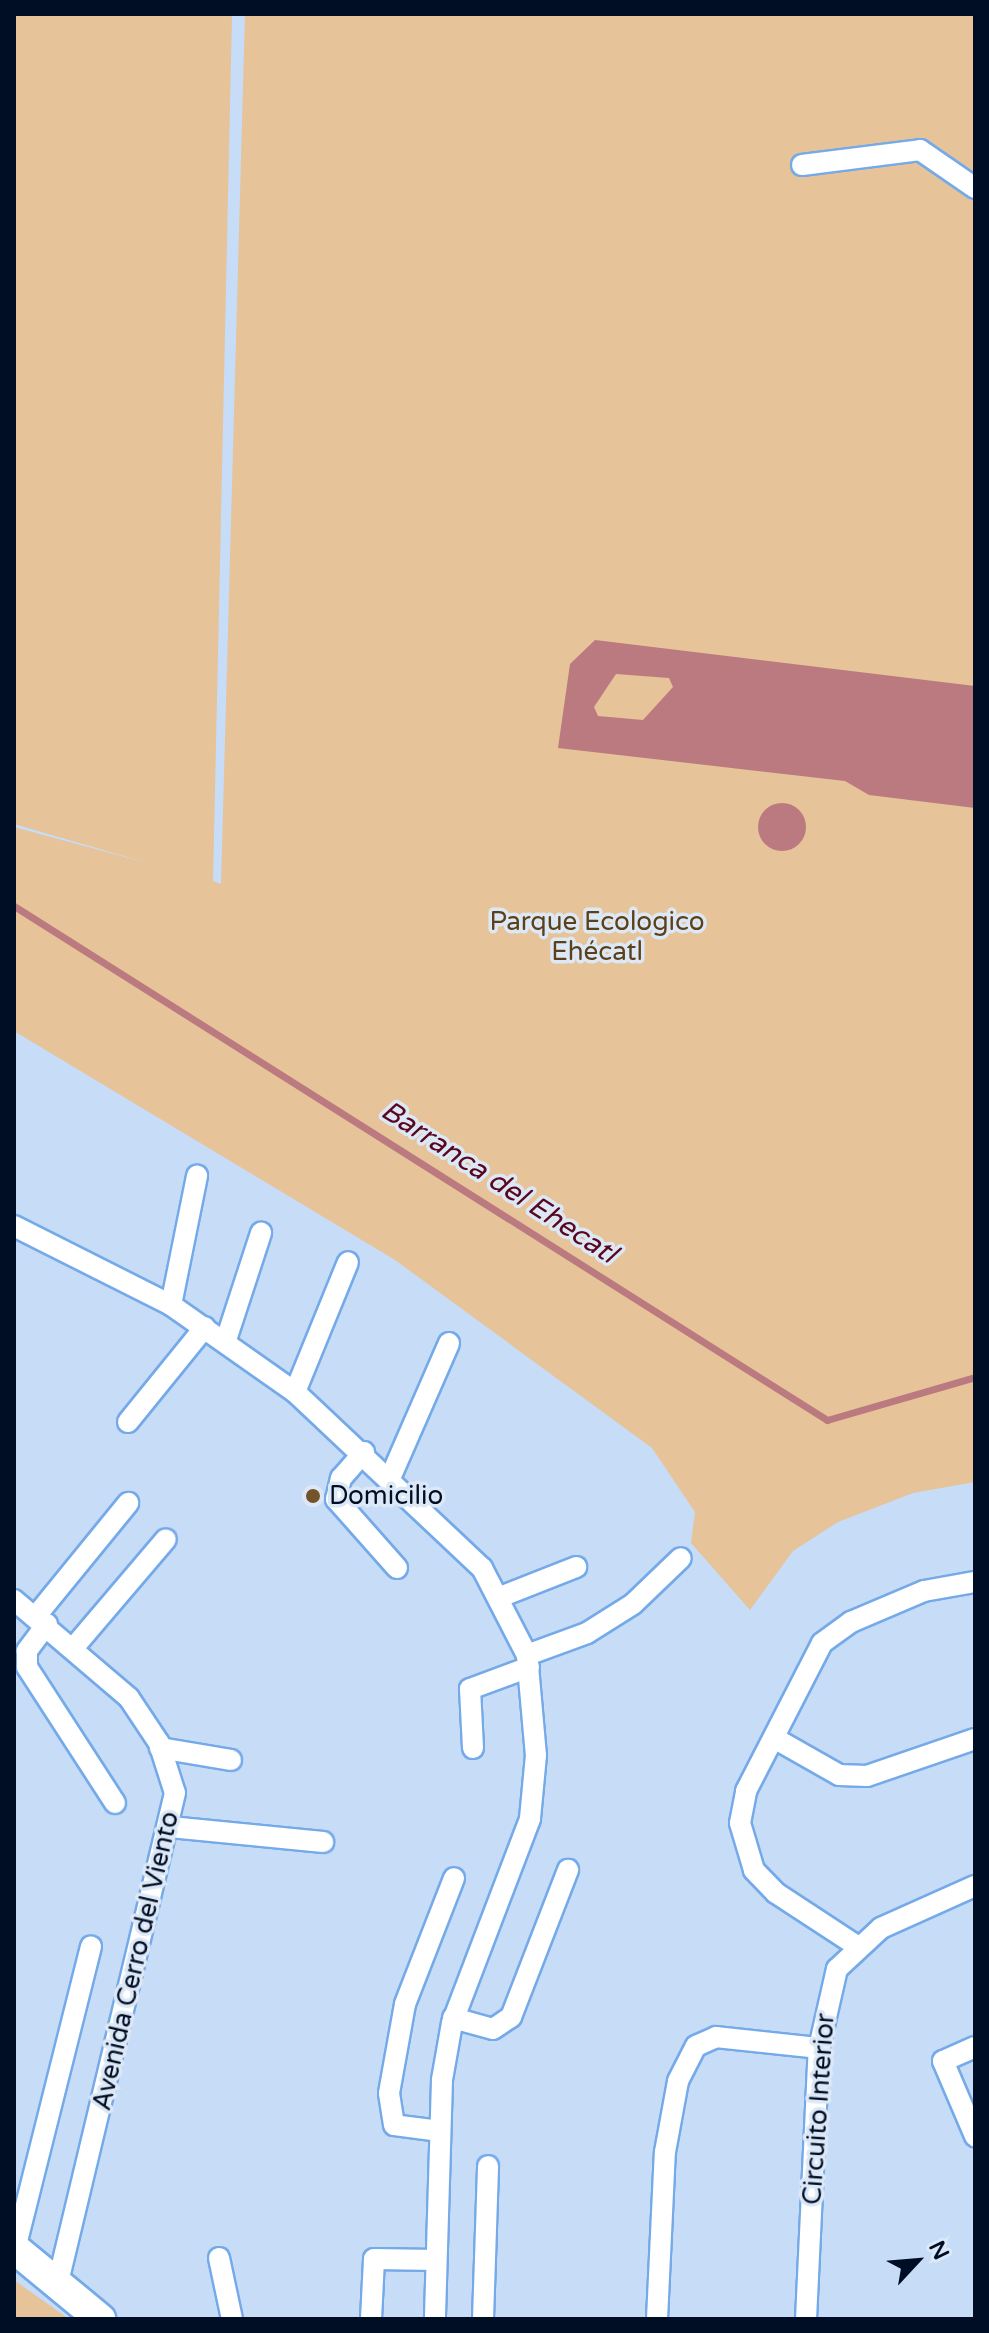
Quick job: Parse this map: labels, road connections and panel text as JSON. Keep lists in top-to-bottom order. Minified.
{"streets":{"street":["Avenida Cerro del Viento","Circuito Interior"]},"water":["Barranca del Ehecatl"],"parks":["Parque Ecologico Ehécatl"],"places":["Domicilio"],"north":"top right"}
